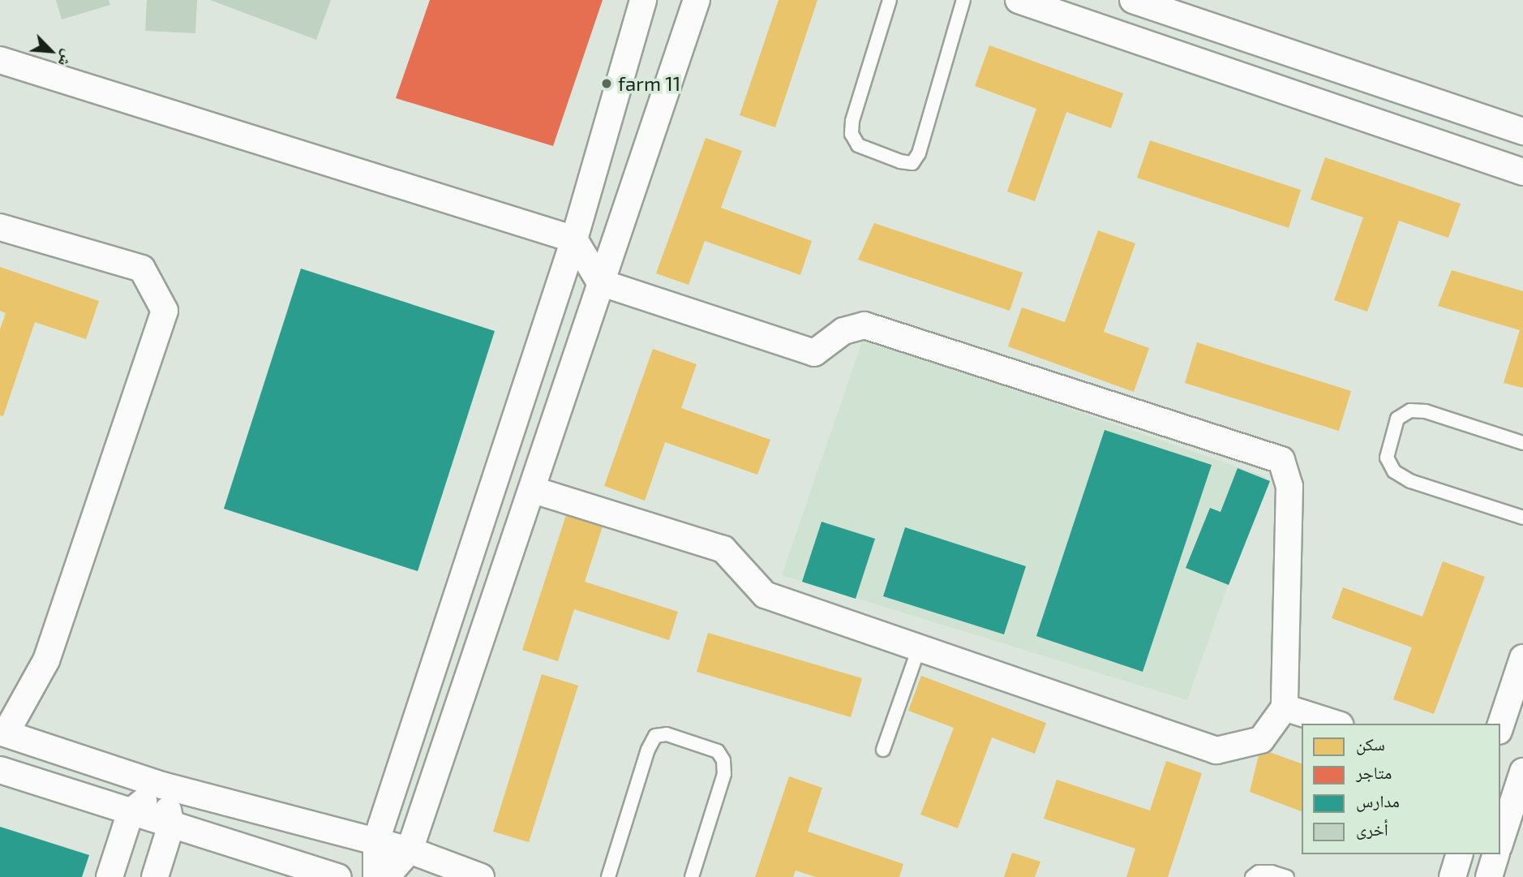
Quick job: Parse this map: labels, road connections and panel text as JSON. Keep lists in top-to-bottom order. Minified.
{"places":["farm 11"],"legend":["سكن","متاجر","مدارس","أخرى"],"north":"bottom right"}
